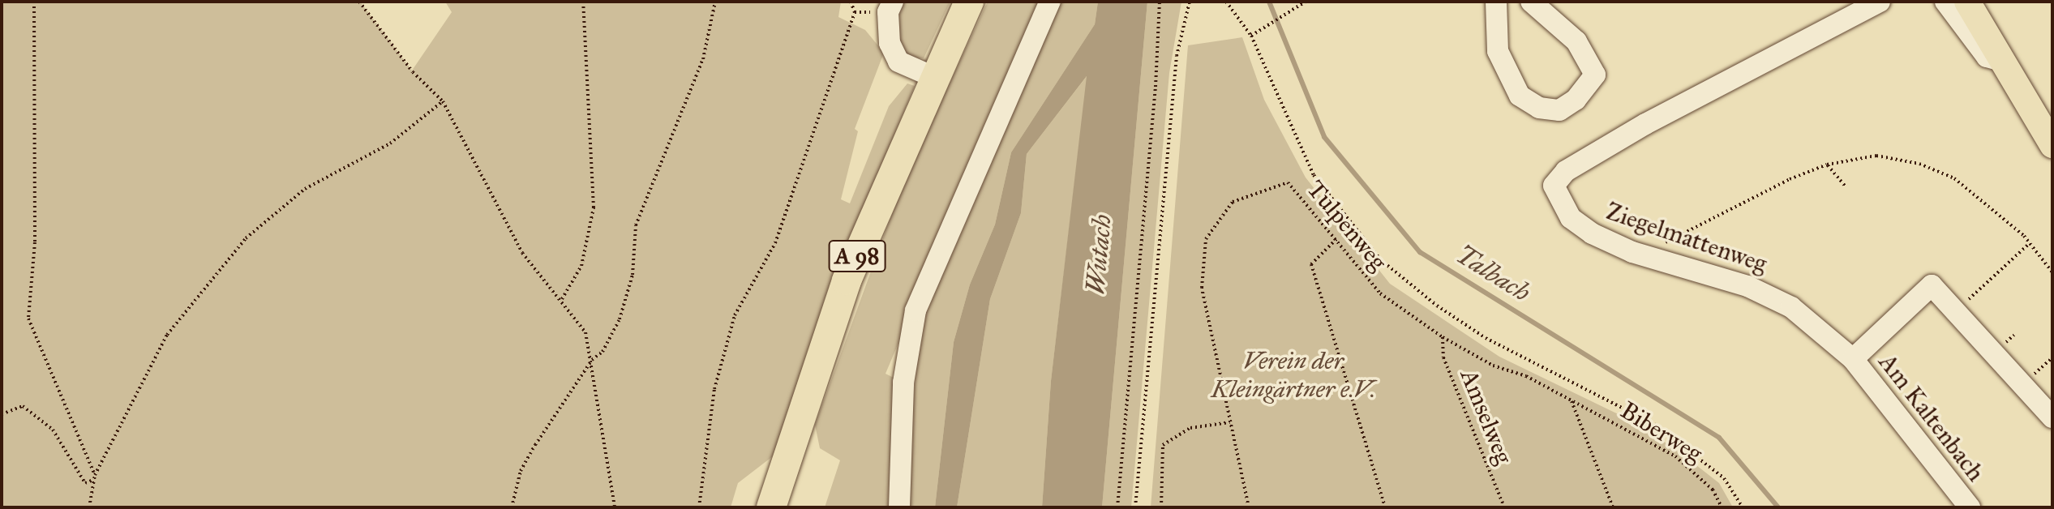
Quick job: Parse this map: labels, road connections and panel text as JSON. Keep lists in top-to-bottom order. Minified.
{"streets":{"highway":["A 98"],"street":["Ziegelmattenweg","Am Kaltenbach"],"path":["Tulpenweg","Amselweg","Biberweg"]},"crossings":[["Tulpenweg","Amselweg"],["Tulpenweg","Biberweg"],["Ziegelmattenweg","Am Kaltenbach"]],"water":["Wutach","Talbach"],"parks":["Verein der Kleingärtner e.V."]}
